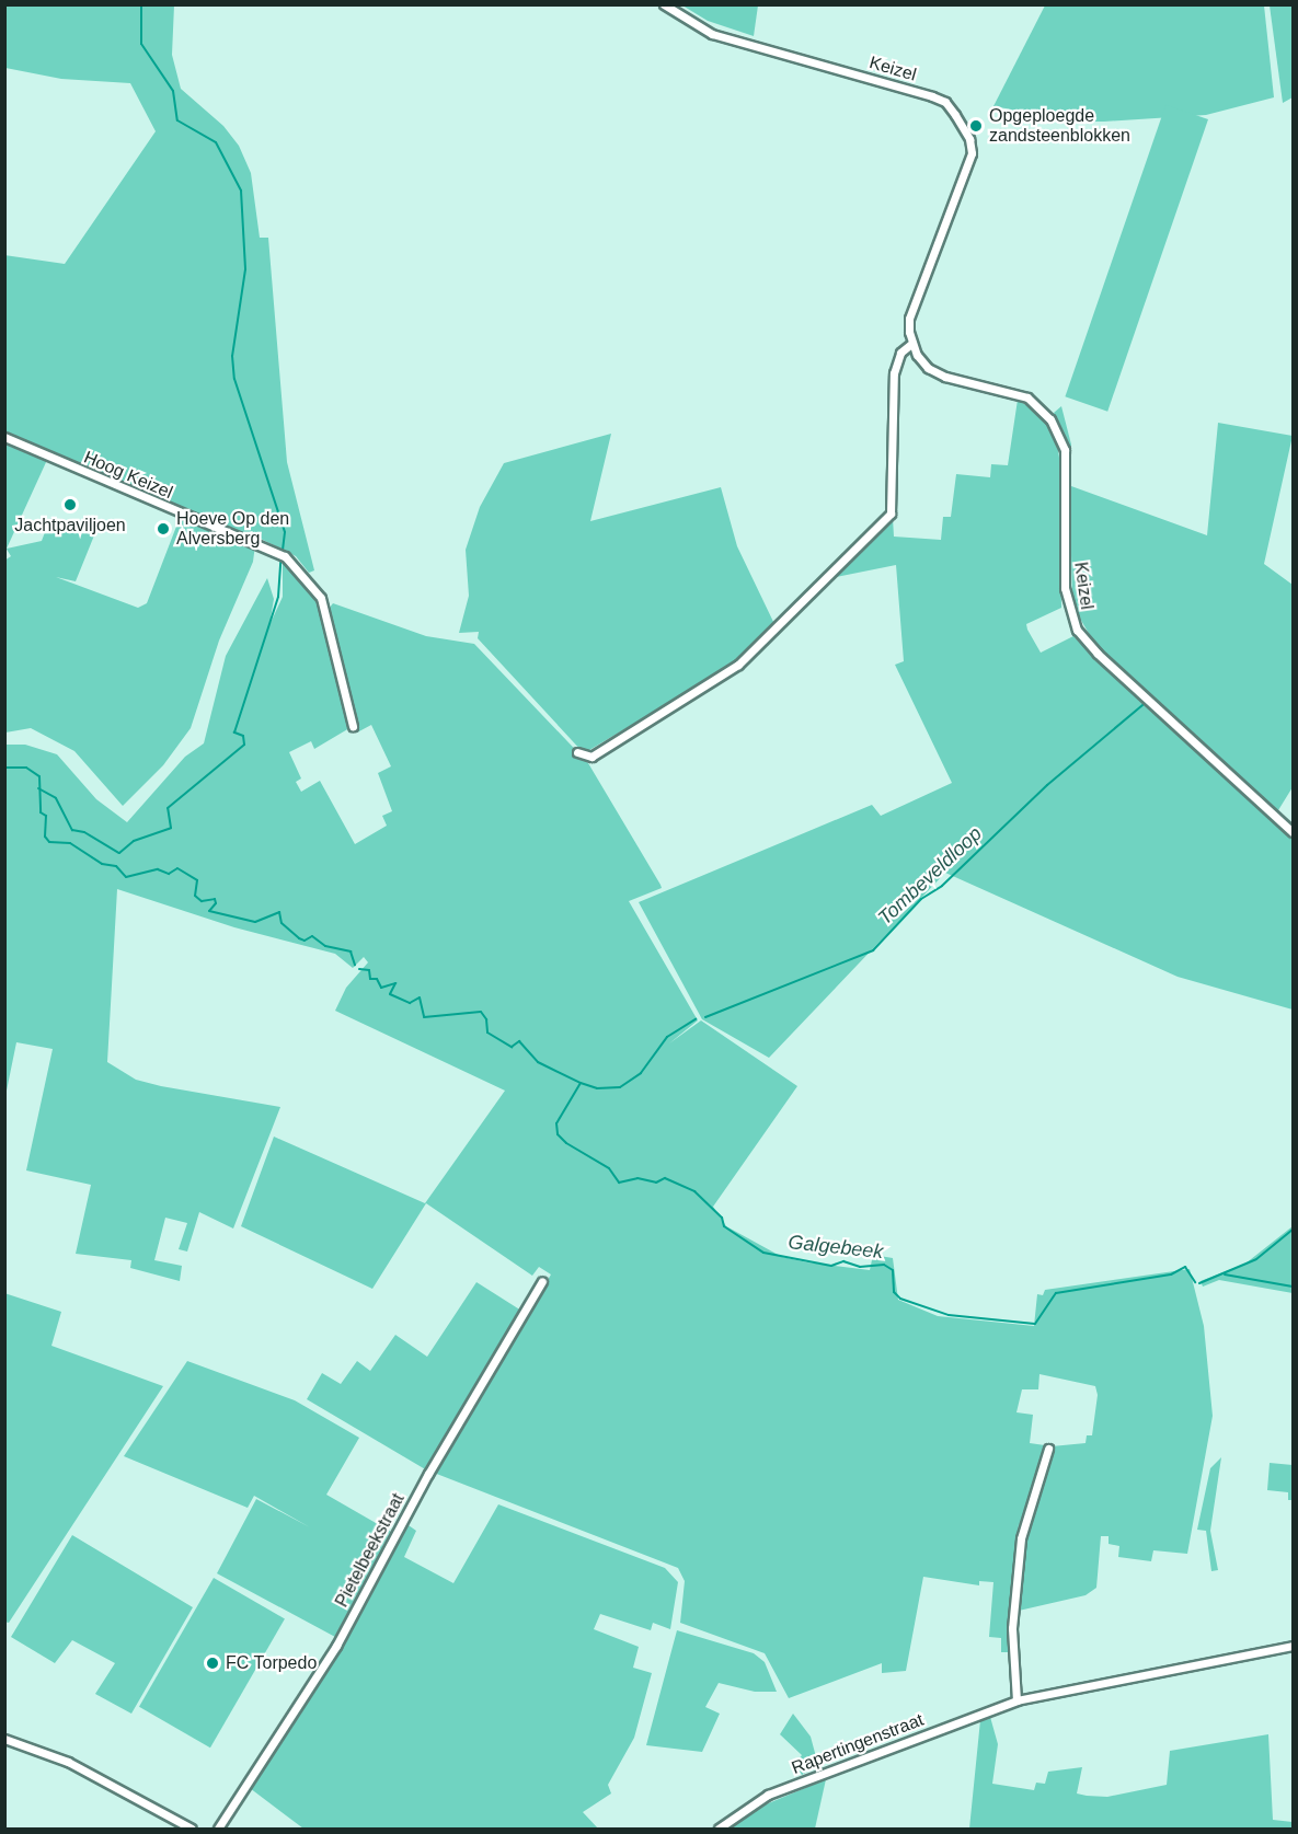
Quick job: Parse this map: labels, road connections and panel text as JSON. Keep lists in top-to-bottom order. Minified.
{"streets":{"street":["Keizel","Hoog Keizel","Pietelbeekstraat","Rapertingenstraat"]},"water":["Tombeveldloop","Galgebeek"],"places":["Opgeploegde zandsteenblokken","Jachtpaviljoen","Hoeve Op den Alversberg","FC Torpedo"]}
